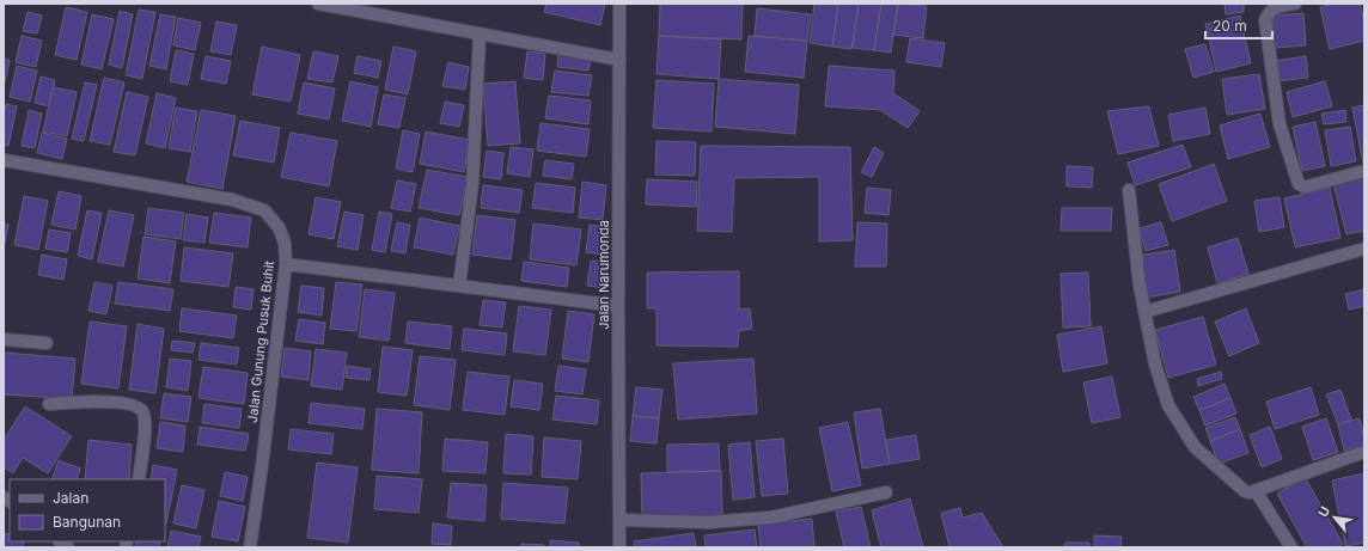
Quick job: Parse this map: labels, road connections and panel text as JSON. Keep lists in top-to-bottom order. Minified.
{"streets":{"street":["Jalan Narumonda","Jalan Gunung Pusuk Buhit"]},"legend":["Jalan","Bangunan"],"scale_bar":"20 m","north":"top left"}
